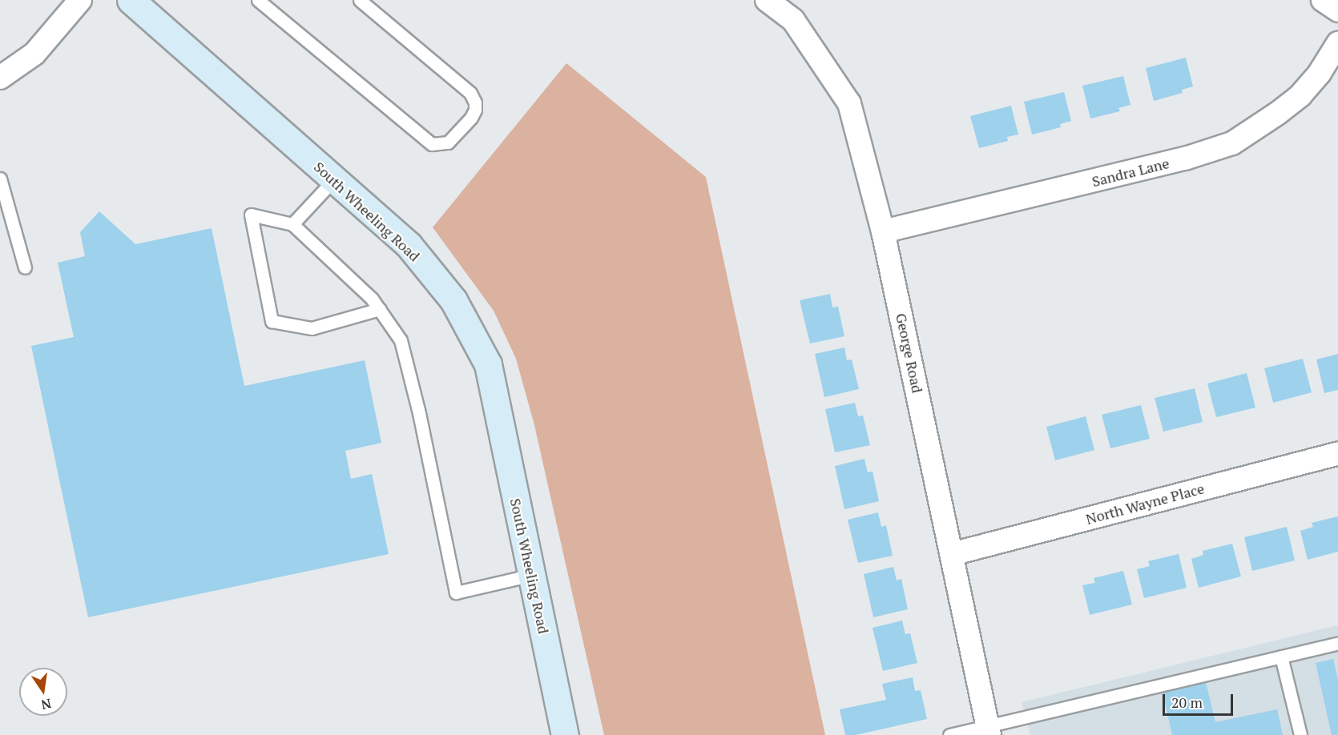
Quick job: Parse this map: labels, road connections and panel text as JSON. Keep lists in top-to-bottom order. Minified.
{"streets":{"main road":["South Wheeling Road"],"street":["Sandra Lane","George Road","North Wayne Place"]},"crossings":[["Sandra Lane","George Road"],["George Road","North Wayne Place"]],"scale_bar":"20 m","north":"bottom"}
